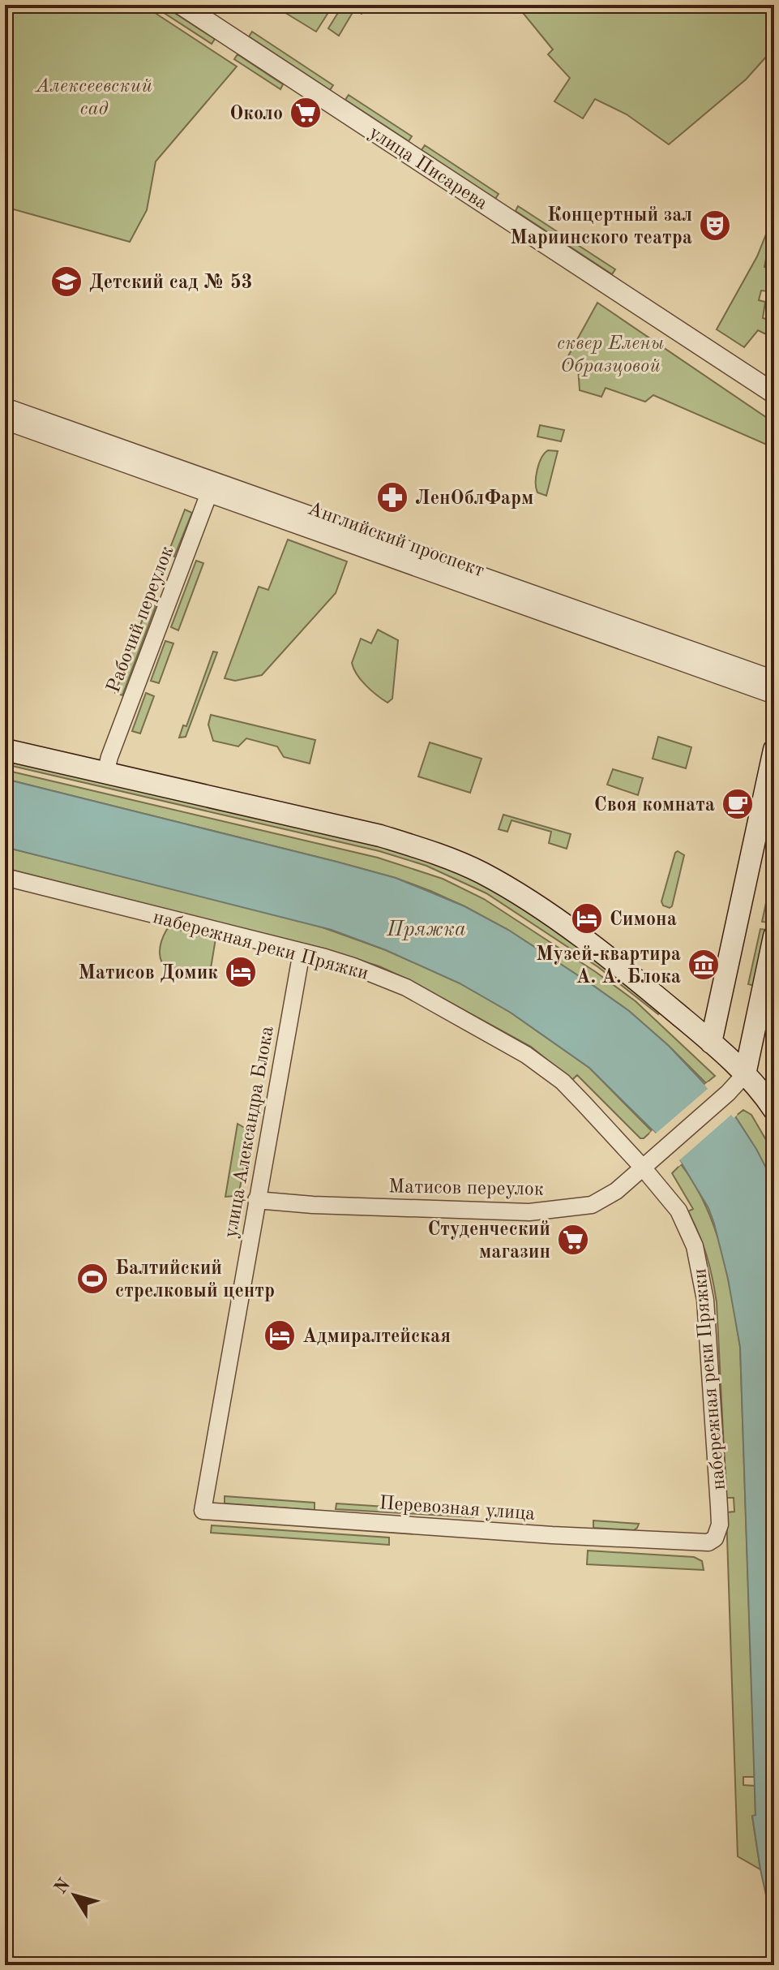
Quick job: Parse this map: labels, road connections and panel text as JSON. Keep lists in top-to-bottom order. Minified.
{"streets":{"street":["улица Писарева","Английский проспект","Рабочий переулок","набережная реки Пряжки","улица Александра Блока","Матисов переулок","Перевозная улица"]},"crossings":[["Английский проспект","Рабочий переулок"],["набережная реки Пряжки","улица Александра Блока"],["набережная реки Пряжки","Матисов переулок"],["набережная реки Пряжки","Перевозная улица"],["улица Александра Блока","Матисов переулок"],["улица Александра Блока","Перевозная улица"]],"water":["Пряжка"],"parks":["Алексеевский сад","сквер Елены Образцовой"],"places":{"supermarket":["Около","Студенческий магазин"],"theatre":["Концертный зал Мариинского театра"],"school or university":["Детский сад № 53"],"pharmacy":["ЛенОблФарм"],"cafe":["Своя комната"],"hotel":["Симона","Матисов Домик","Адмиралтейская"],"museum":["Музей-квартира А. А. Блока"],"sports":["Балтийский стрелковый центр"]},"north":"top left"}
